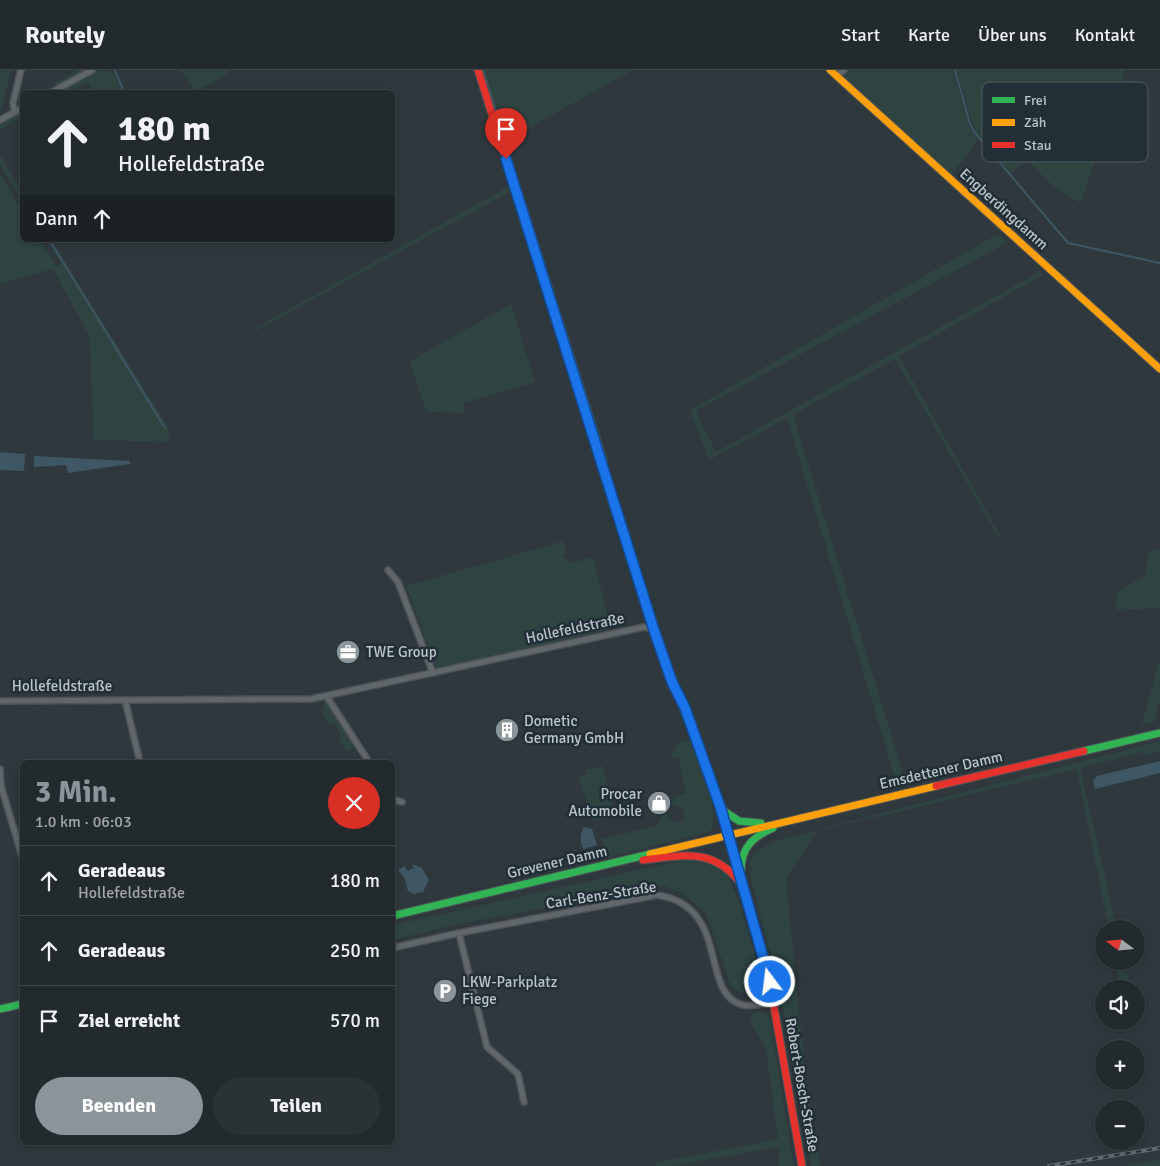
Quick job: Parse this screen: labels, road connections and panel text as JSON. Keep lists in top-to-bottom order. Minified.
{"streets":{"street":["Engberdingdamm","Hollefeldstraße","Emsdettener Damm","Grevener Damm","Carl-Benz-Straße","Robert-Bosch-Straße"]},"crossings":[["Emsdettener Damm","Grevener Damm"],["Emsdettener Damm","Robert-Bosch-Straße"],["Grevener Damm","Robert-Bosch-Straße"],["Carl-Benz-Straße","Robert-Bosch-Straße"]],"places":{"office":["TWE Group"],"building":["Dometic Germany GmbH"],"shop":["Procar Automobile"],"parking":["LKW-Parkplatz Fiege"]},"legend":["Frei","Zäh","Stau"],"north":"left","page":{"header":"Routely","nav":["Start","Karte","Über uns","Kontakt"],"turn":["180 m","Hollefeldstraße"],"then":"Dann","heading":["3 Min.","1.0 km · 06:03"],"list":[{"name":"Geradeaus","note":"Hollefeldstraße","value":"180 m"},{"name":"Geradeaus","value":"250 m"},{"name":"Ziel erreicht","value":"570 m"}],"map_buttons":["+","−"],"buttons":["Beenden","Teilen"]}}
